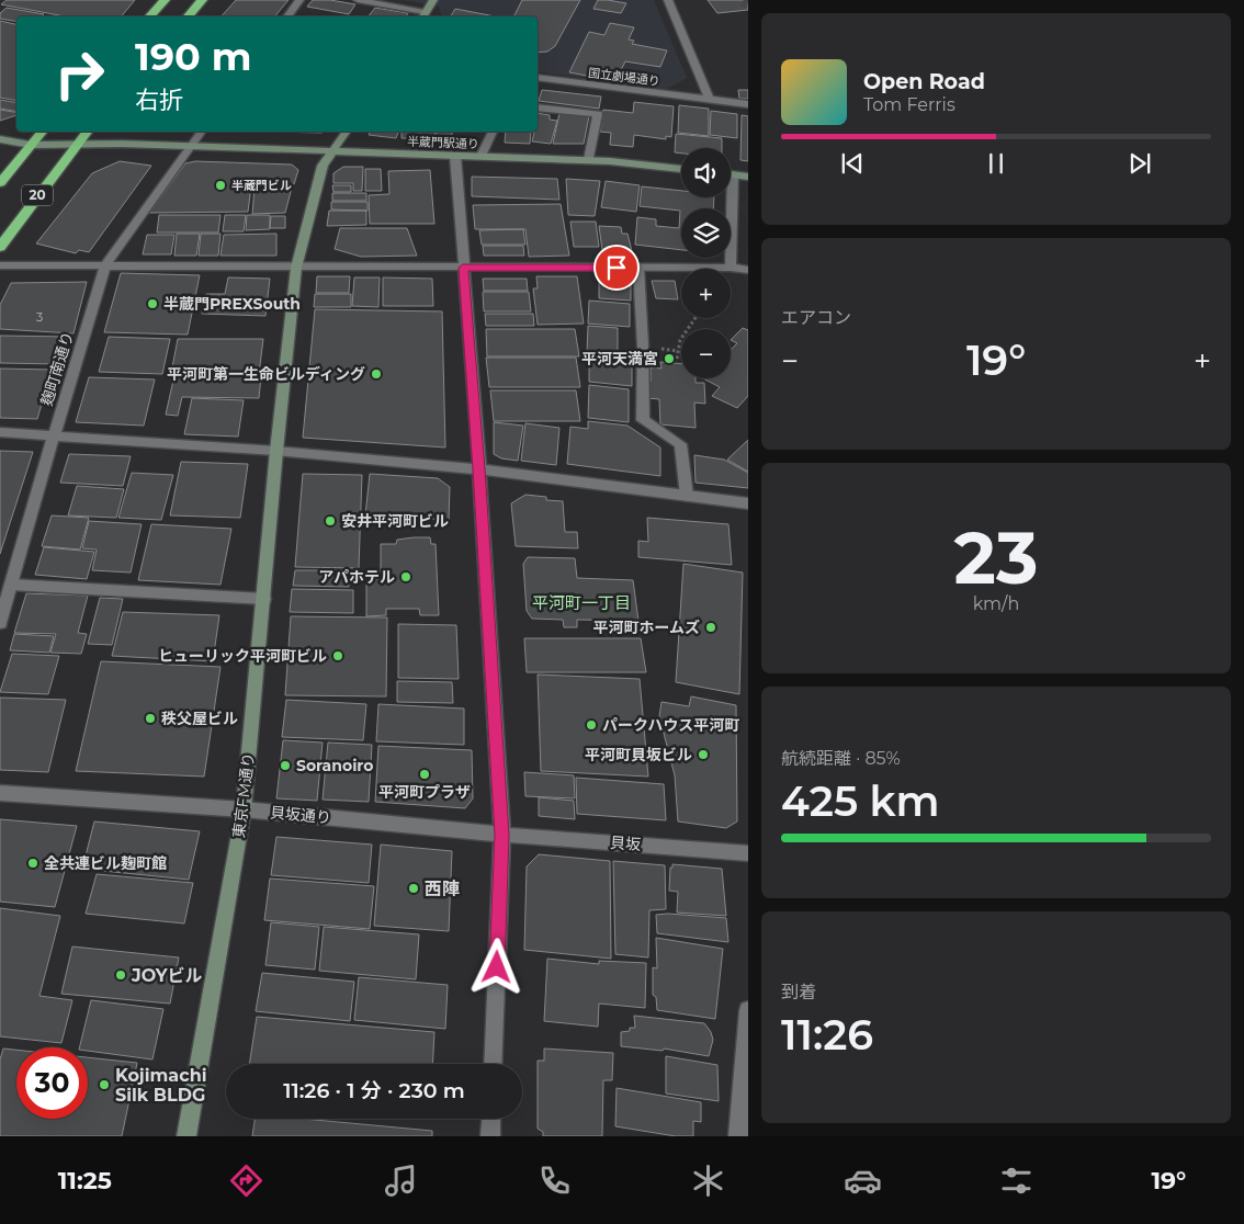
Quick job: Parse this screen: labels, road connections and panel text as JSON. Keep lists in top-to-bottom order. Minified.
{"streets":{"highway":["20"],"street":["国立劇場通り","半蔵門駅通り","麹町南通り","東京FM通り","貝坂通り","貝坂"]},"crossings":[["半蔵門駅通り","20"],["半蔵門駅通り","麹町南通り"],["半蔵門駅通り","東京FM通り"],["東京FM通り","貝坂通り"],["貝坂通り","貝坂"]],"districts":["平河町一丁目"],"places":["半蔵門ビル","半蔵門PREXSouth","平河天満宮","平河町第一生命ビルディング","安井平河町ビル","アパホテル","平河町ホームズ","ヒューリック平河町ビル","秩父屋ビル","パークハウス平河町","平河町貝坂ビル","Soranoiro","平河町プラザ","全共連ビル麹町館","西陣","JOYビル","Kojimachi Silk BLDG"],"house_numbers":["3"],"page":{"turn":["190 m","右折"],"song":["Open Road","Tom Ferris"],"map_buttons":["+","−"],"tile":["エアコン",["23","km/h"],["航続距離 · 85%","425 km"],["到着","11:26"]],"heat":["−","19°","+"],"limit":"30","trip":"11:26 · 1 分 · 230 m","tabs":["11:25","19°"]}}
